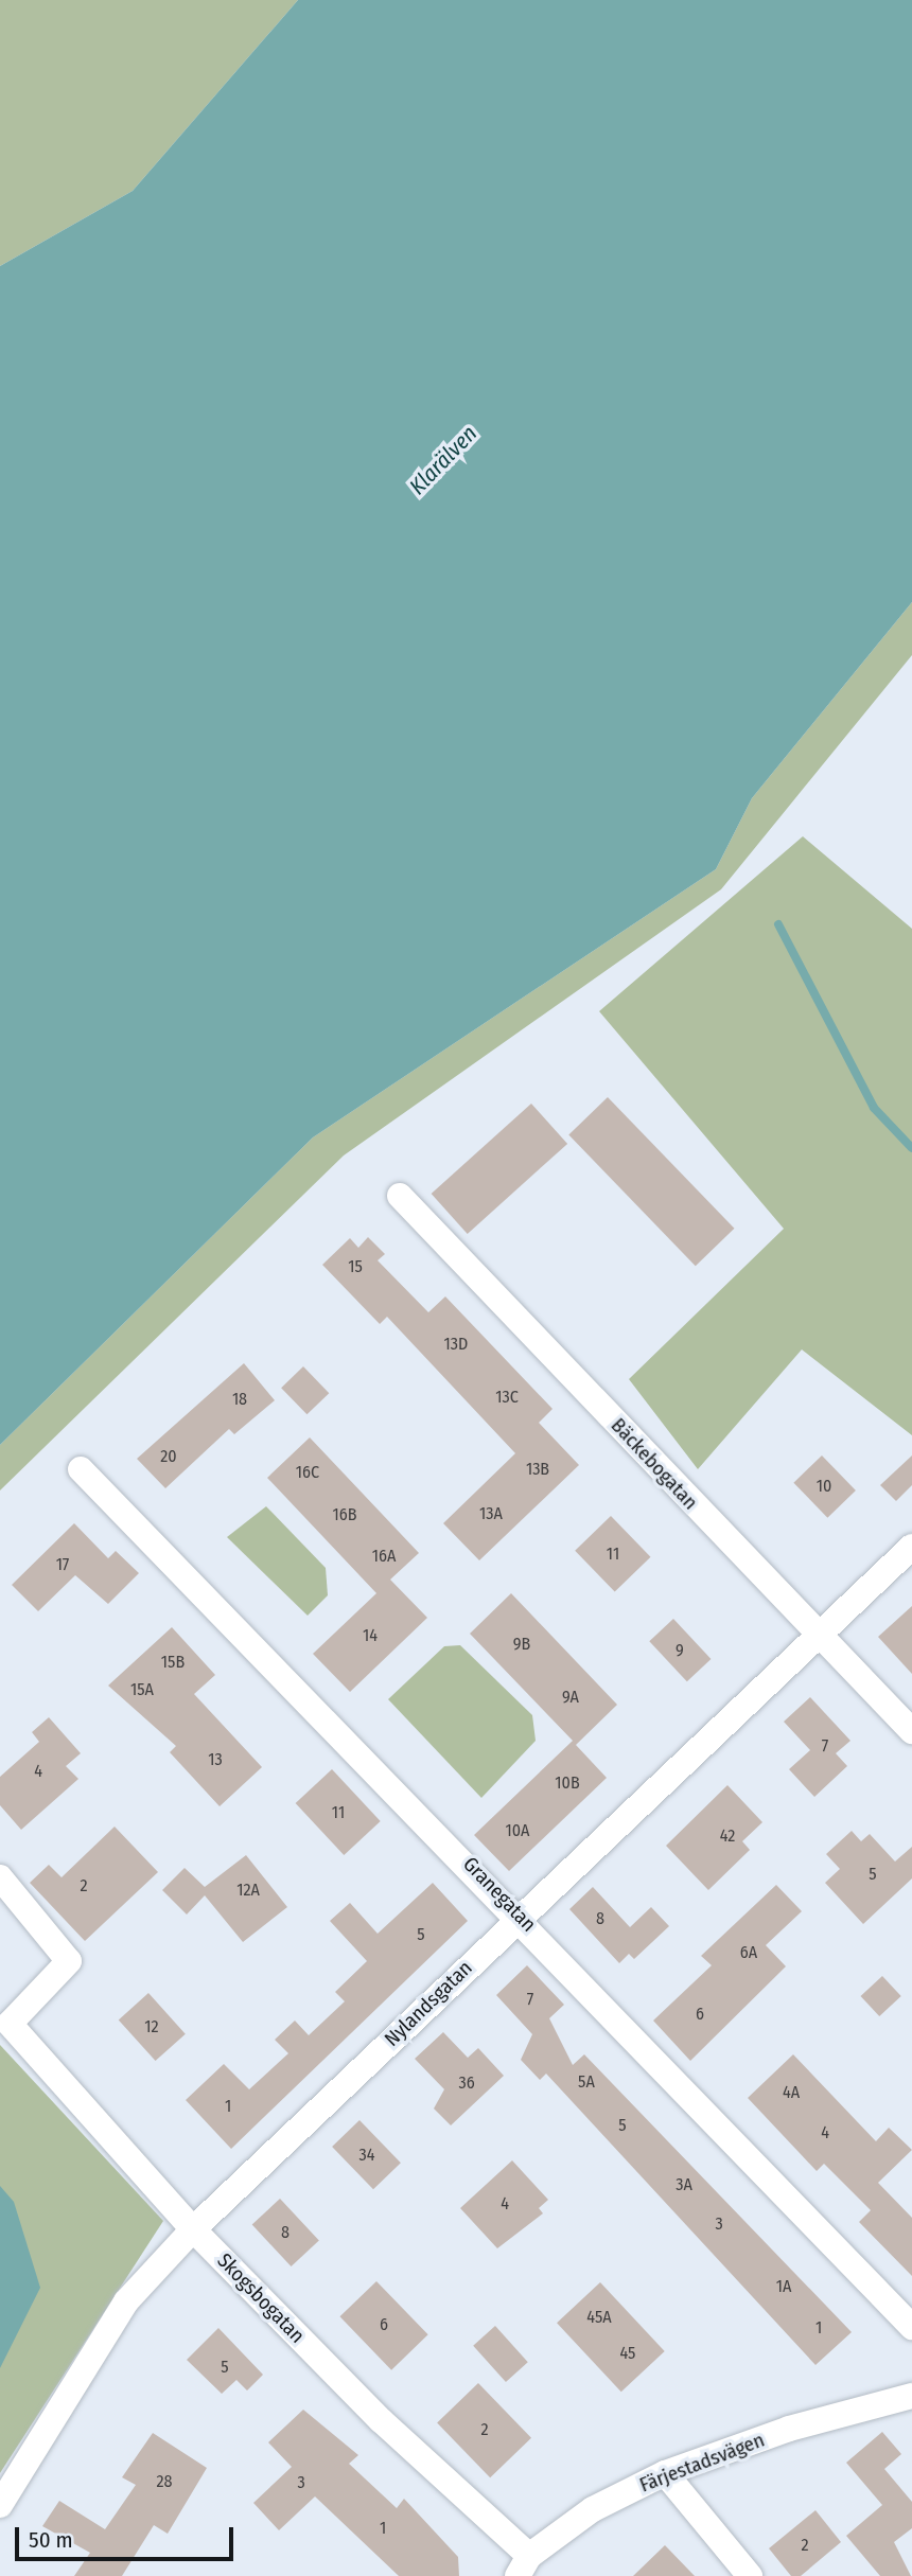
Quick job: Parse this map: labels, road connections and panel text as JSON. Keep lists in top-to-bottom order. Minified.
{"streets":{"street":["Bäckebogatan","Granegatan","Nylandsgatan","Skogsbogatan","Färjestadsvägen"]},"crossings":[["Bäckebogatan","Nylandsgatan"],["Granegatan","Nylandsgatan"],["Nylandsgatan","Skogsbogatan"],["Skogsbogatan","Färjestadsvägen"]],"water":["Klarälven"],"house_numbers":["15","13D","13C","18","20","13B","16C","10","13A","16B","11","16A","17","14","9B","9","15B","15A","9A","7","13","4","10B","11","10A","42","5","2","12A","8","5","6A","7","6","12","5A","36","4A","1","5","4","34","3A","4","3","8","1A","45A","6","1","45","5","2","28","3","1","2"],"scale_bar":"50 m"}
